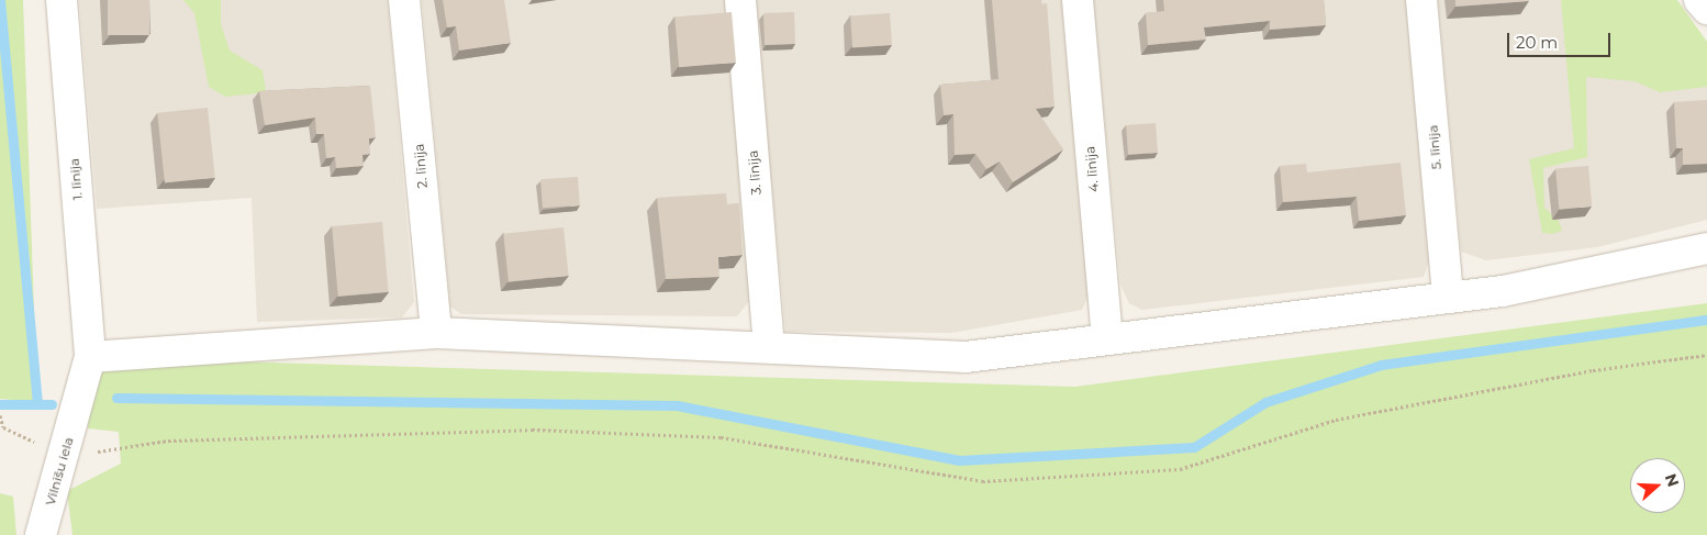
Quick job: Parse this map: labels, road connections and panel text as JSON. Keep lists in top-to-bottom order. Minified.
{"streets":{"street":["5. līnija","2. līnija","4. līnija","3. līnija","1. līnija","Vilnīšu iela"]},"crossings":[["1. līnija","Vilnīšu iela"]],"scale_bar":"20 m","north":"right"}
